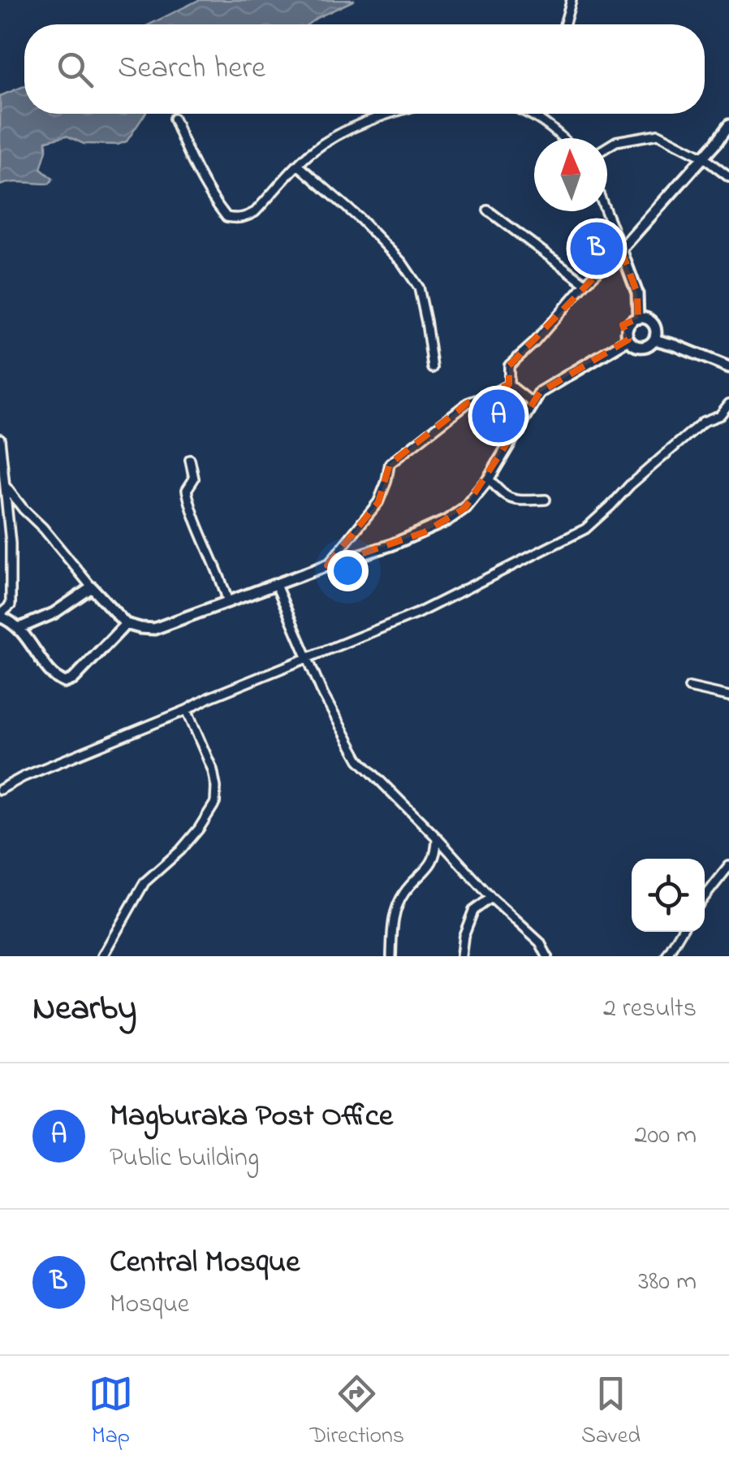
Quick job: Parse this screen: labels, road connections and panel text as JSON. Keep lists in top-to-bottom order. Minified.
{"north":"top","page":{"search":"Search here","pins":["B","A"],"heading":["Nearby","2 results"],"list":[{"mark":"A","name":"Magburaka Post Office","note":"Public building","value":"200 m"},{"mark":"B","name":"Central Mosque","note":"Mosque","value":"380 m"}],"nav":["Map","Directions","Saved"]}}
